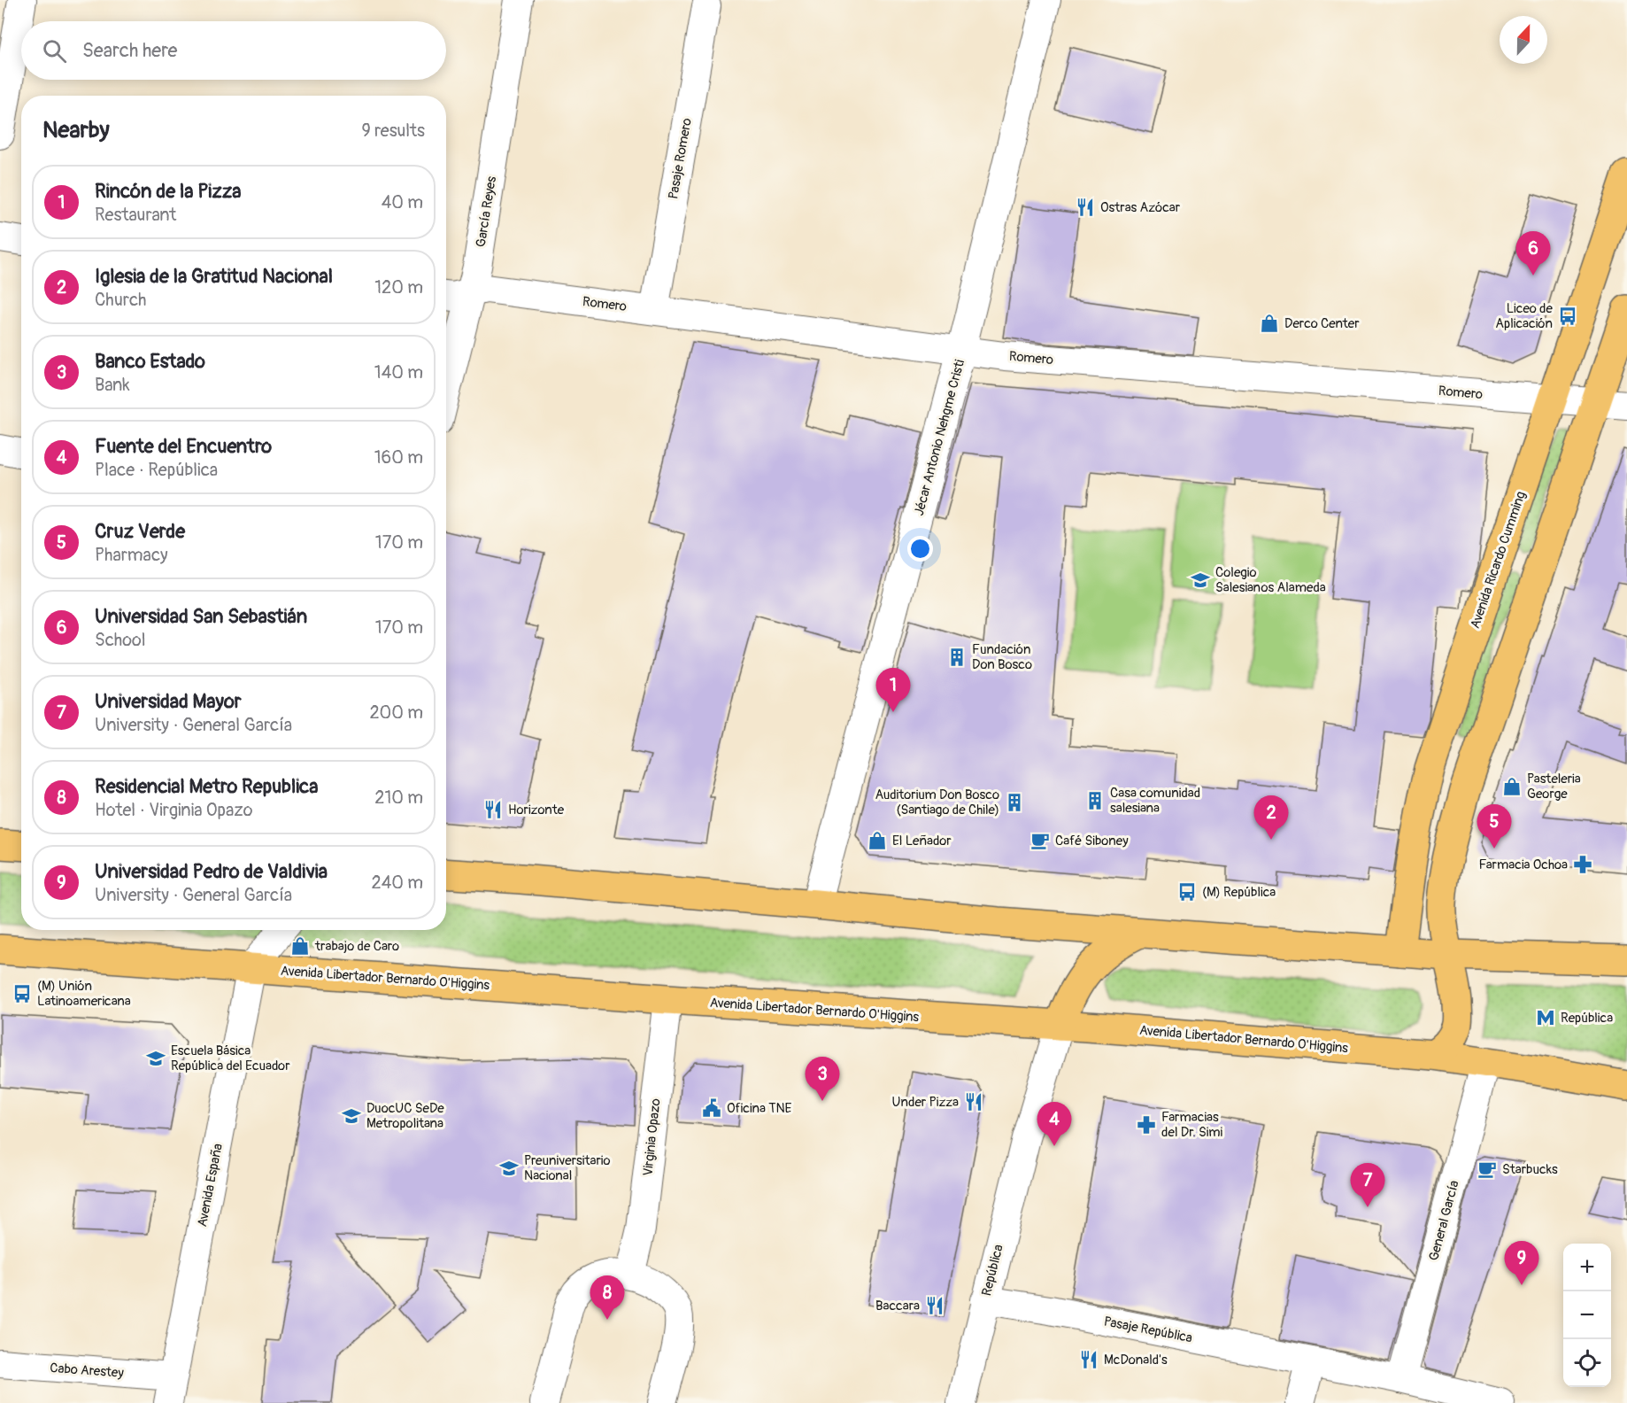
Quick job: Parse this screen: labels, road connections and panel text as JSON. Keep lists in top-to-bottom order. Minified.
{"streets":{"main road":["Avenida Ricardo Cumming","Avenida Libertador Bernardo O'Higgins"],"street":["Pasaje Romero","García Reyes","Romero","Jécar Antonio Nehgme Cristi","Virginia Opazo","Avenida España","General García","República","Pasaje República","Cabo Arestey"]},"crossings":[["Pasaje Romero","Romero"],["García Reyes","Romero"],["Romero","Jécar Antonio Nehgme Cristi"],["Romero","Avenida Ricardo Cumming"],["Avenida Libertador Bernardo O'Higgins","Virginia Opazo"],["Avenida Libertador Bernardo O'Higgins","Avenida España"],["Avenida Libertador Bernardo O'Higgins","General García"],["Avenida Libertador Bernardo O'Higgins","República"],["Avenida España","Cabo Arestey"],["General García","Pasaje República"],["República","Pasaje República"]],"places":{"restaurant":["Ostras Azócar","Horizonte","Under Pizza","Baccara","McDonald's"],"bus stop":["Liceo de Aplicación","(M) República","(M) Unión Latinoamericana"],"shop":["Derco Center","Pasteleria George","El Leñador","trabajo de Caro"],"school or university":["Colegio Salesianos Alameda","Escuela Básica República del Ecuador","DuocUC SeDe Metropolitana","Preuniversitario Nacional"],"building":["Fundación Don Bosco","Casa comunidad salesiana","Auditorium Don Bosco (Santiago de Chile)"],"cafe":["Café Siboney","Starbucks"],"pharmacy":["Farmacia Ochoa","Farmacias del Dr. Simi"],"metro station":["República"],"public building":["Oficina TNE"]},"north":"top","page":{"search":"Search here","heading":["Nearby","9 results"],"list":[{"mark":"1","name":"Rincón de la Pizza","note":"Restaurant","value":"40 m"},{"mark":"2","name":"Iglesia de la Gratitud Nacional","note":"Church","value":"120 m"},{"mark":"3","name":"Banco Estado","note":"Bank","value":"140 m"},{"mark":"4","name":"Fuente del Encuentro","note":"Place · República","value":"160 m"},{"mark":"5","name":"Cruz Verde","note":"Pharmacy","value":"170 m"},{"mark":"6","name":"Universidad San Sebastián","note":"School","value":"170 m"},{"mark":"7","name":"Universidad Mayor","note":"University · General García","value":"200 m"},{"mark":"8","name":"Residencial Metro Republica","note":"Hotel · Virginia Opazo","value":"210 m"},{"mark":"9","name":"Universidad Pedro de Valdivia","note":"University · General García","value":"240 m"}],"pins":["6","1","2","5","3","4","7","9","8"],"map_buttons":["+","−"]}}
